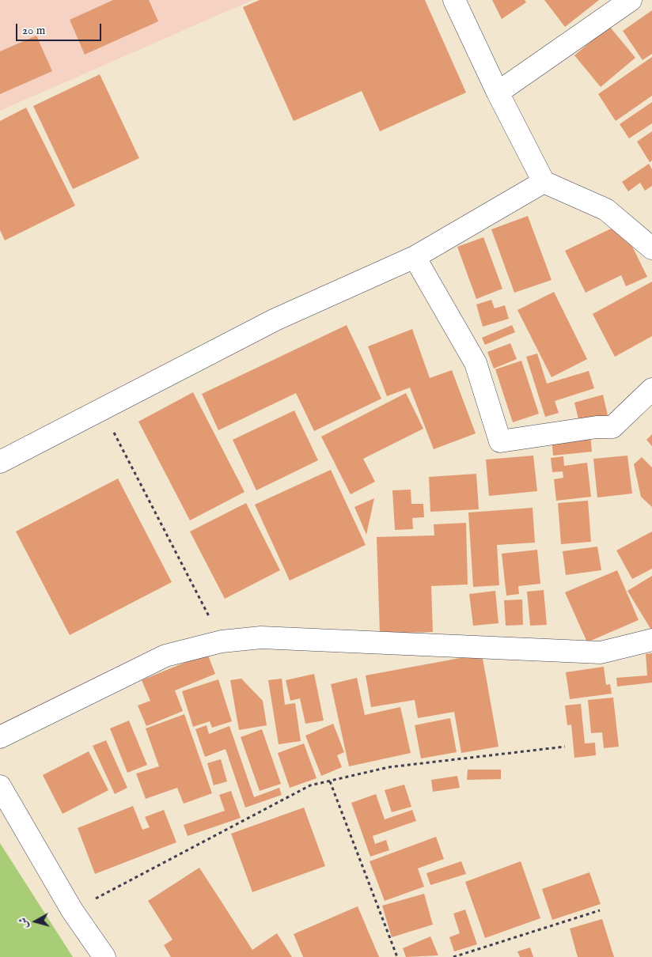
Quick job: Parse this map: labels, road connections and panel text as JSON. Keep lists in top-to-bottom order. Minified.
{"scale_bar":"20 m","north":"left"}
